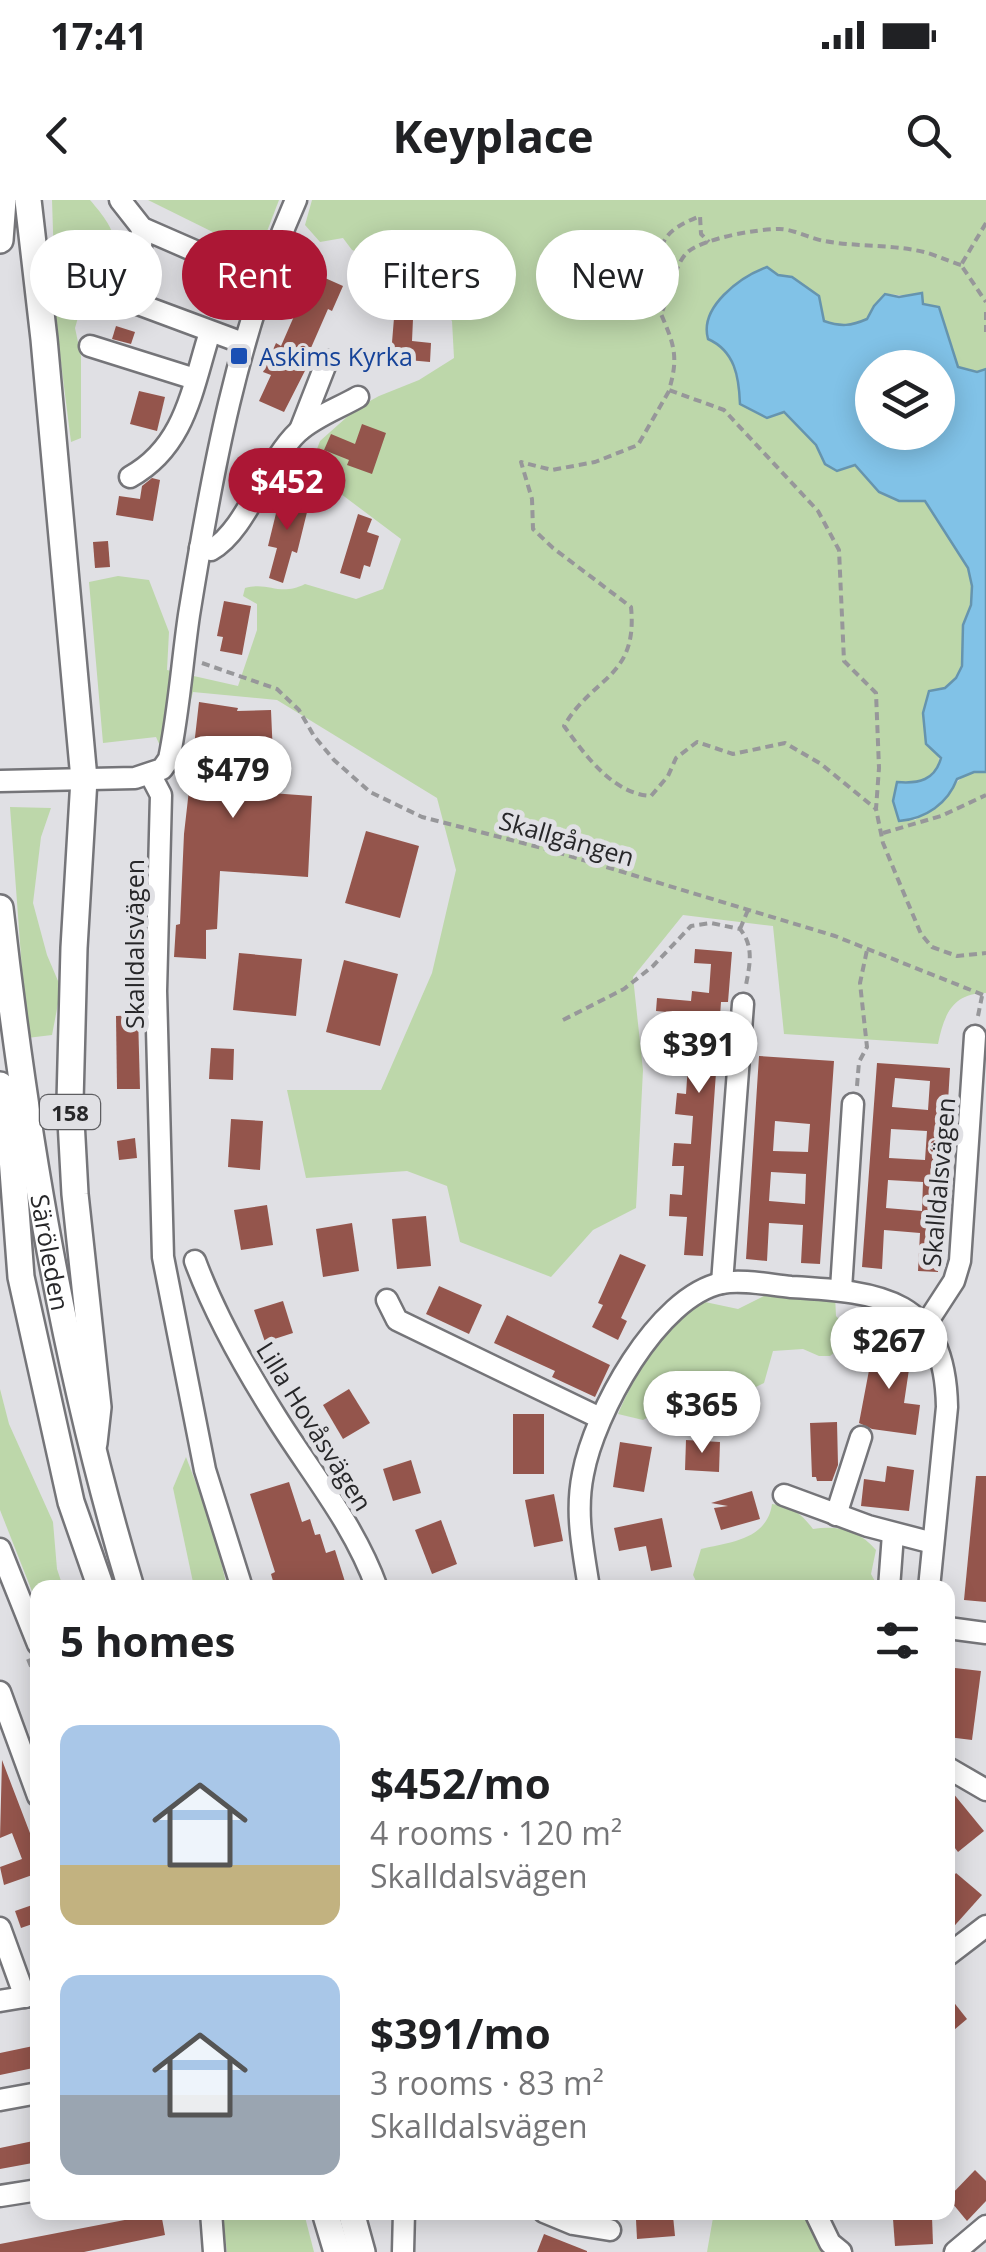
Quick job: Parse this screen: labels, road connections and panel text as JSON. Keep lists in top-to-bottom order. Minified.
{"streets":{"main road":["158","Säröleden"],"street":["Skalldalsvägen","Lilla Hovåsvägen"],"path":["Skallgången"]},"crossings":[["Skallgången","Skalldalsvägen"],["158","Säröleden"]],"places":{"transit":["Askims Kyrka"]},"page":{"status":"17:41","header":"Keyplace","chip":["Buy","Rent","Filters","New"],"price":["$452","$479","$391","$267","$365"],"heading":"5 homes","list":[{"name":"$452/mo","note":"4 rooms · 120 m² · Skalldalsvägen"},{"name":"$391/mo","note":"3 rooms · 83 m² · Skalldalsvägen"}]}}
